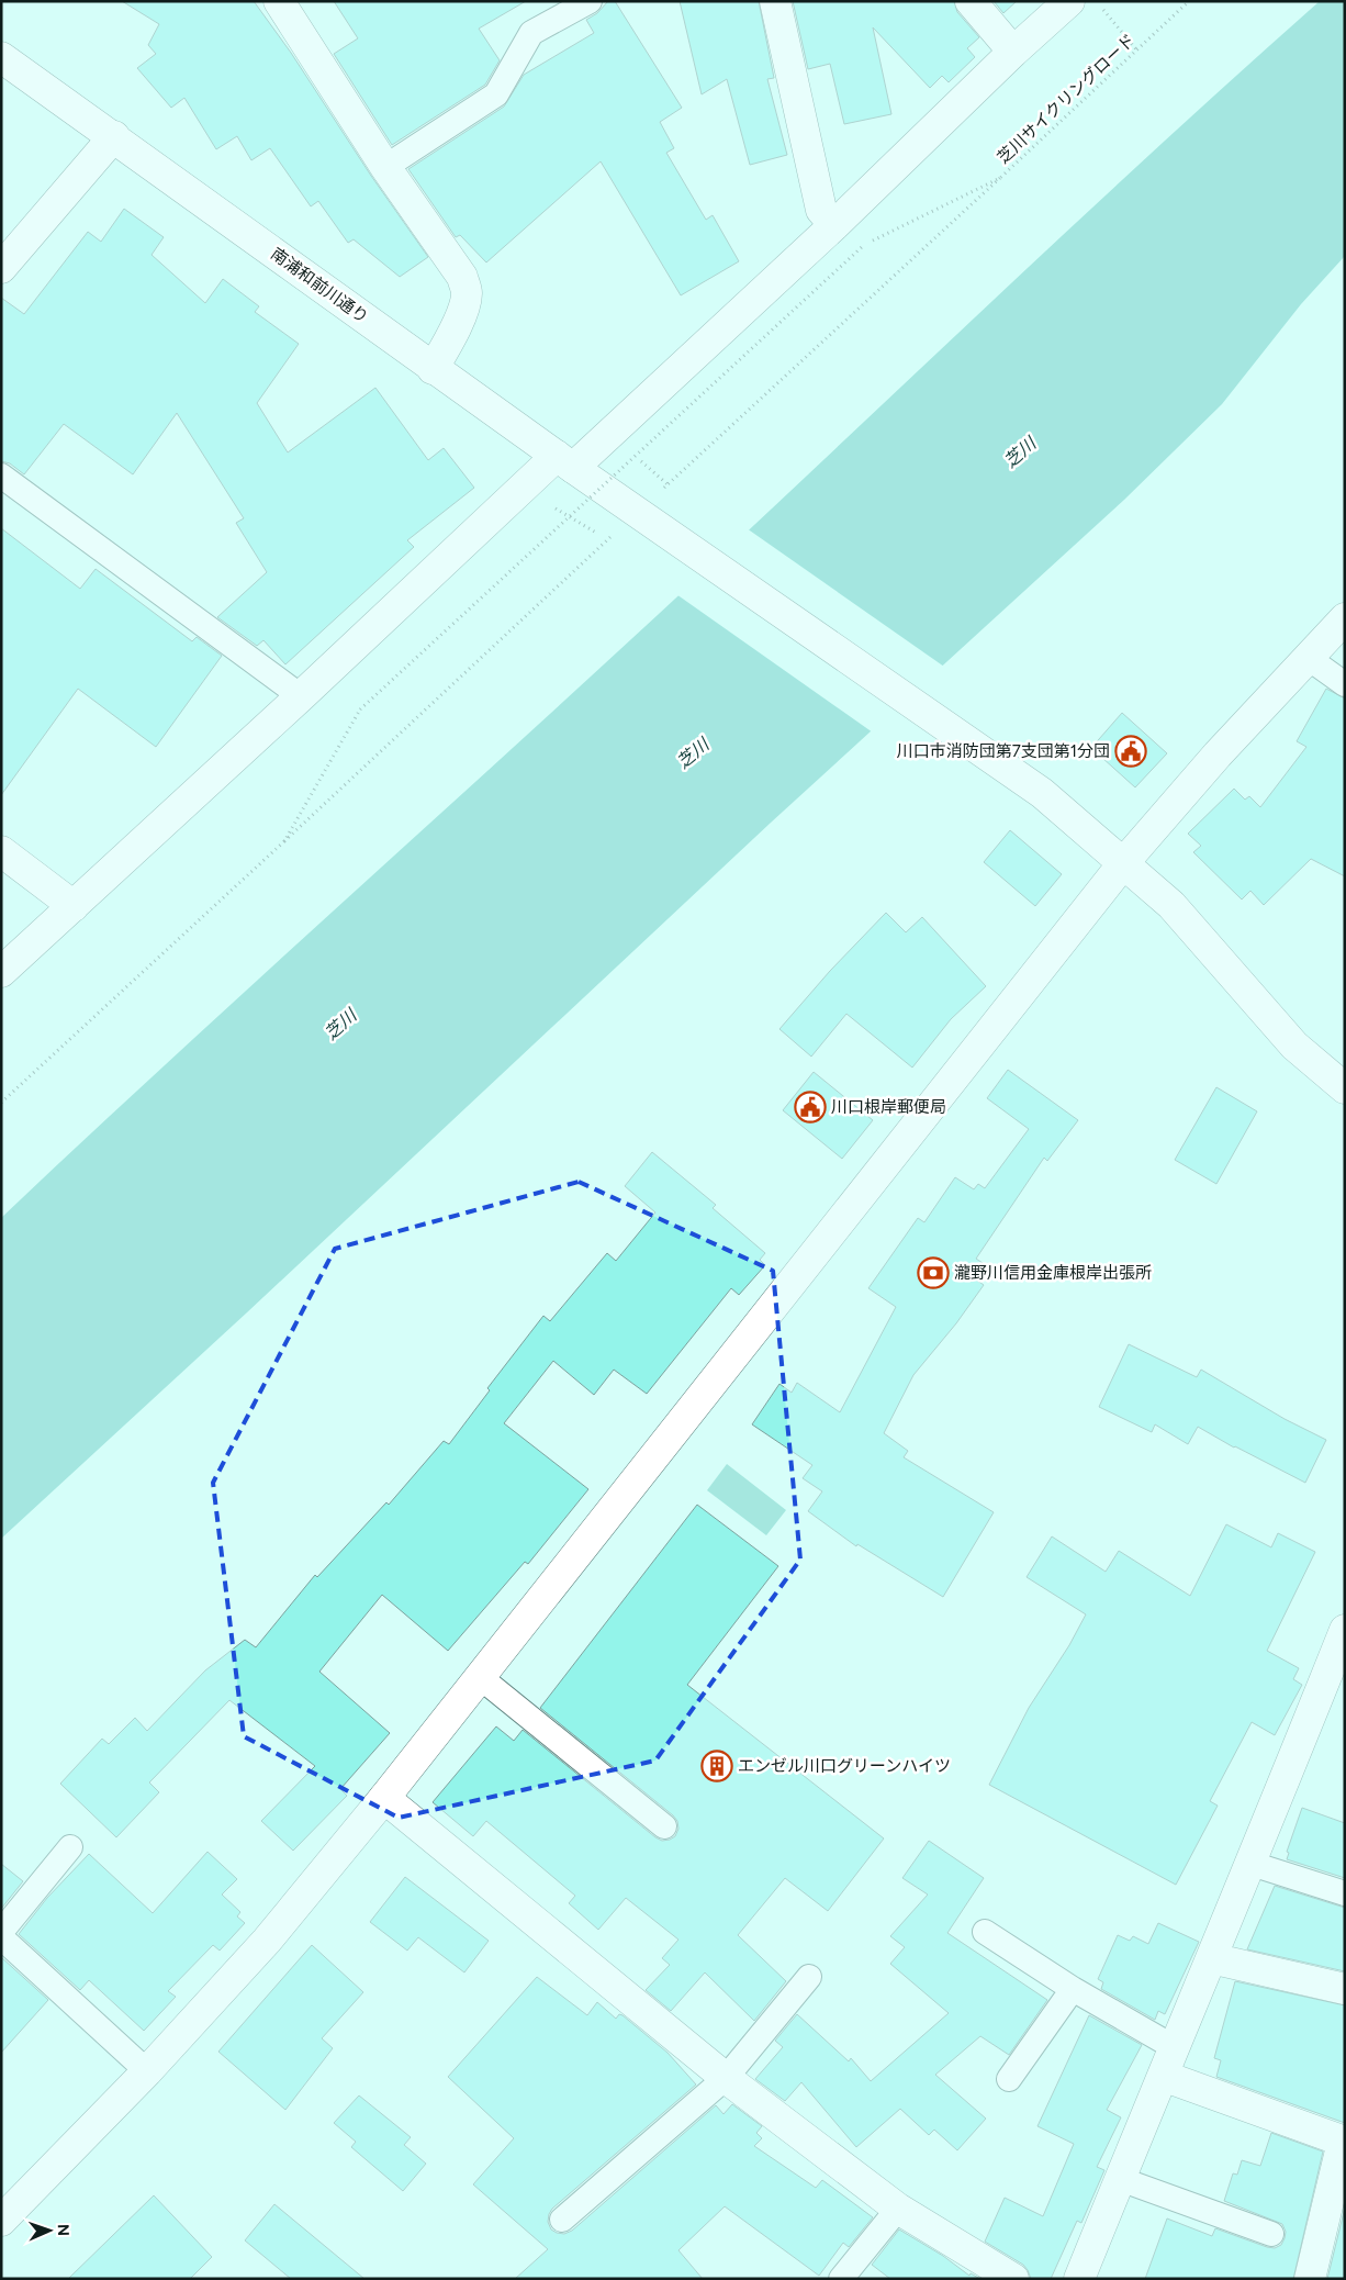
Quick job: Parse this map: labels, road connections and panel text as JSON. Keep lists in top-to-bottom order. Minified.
{"streets":{"street":["南浦和前川通り"],"path":["芝川サイクリングロード"]},"water":["芝川"],"places":{"public building":["川口市消防団第7支団第1分団","川口根岸郵便局"],"bank":["瀧野川信用金庫根岸出張所"],"building":["エンゼル川口グリーンハイツ"]},"north":"right"}
